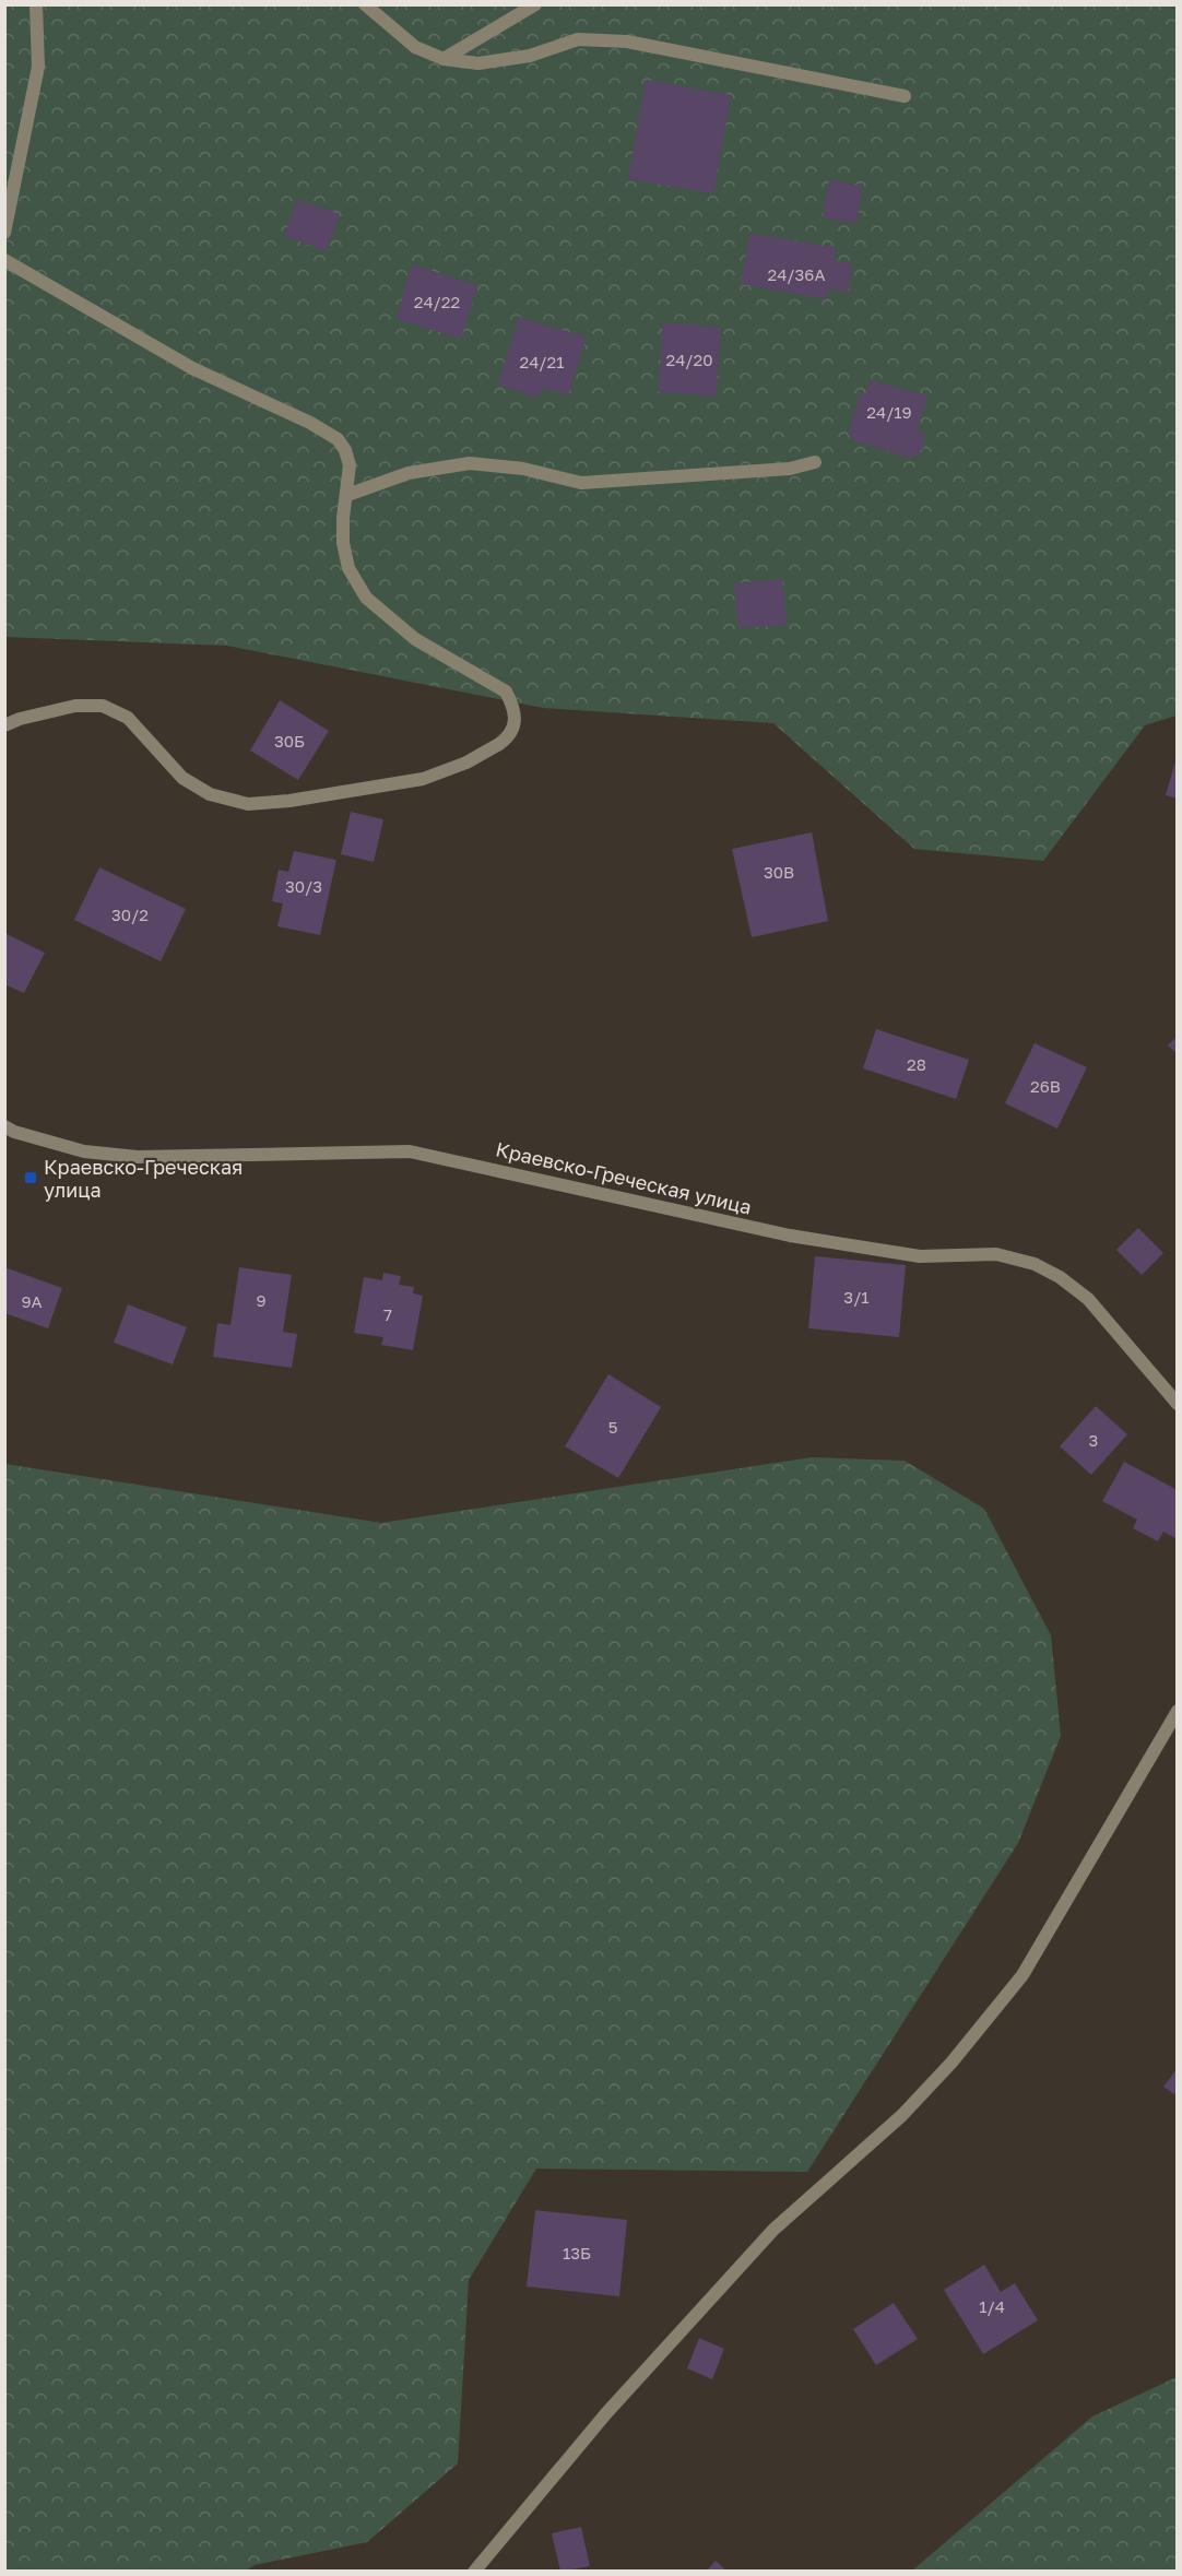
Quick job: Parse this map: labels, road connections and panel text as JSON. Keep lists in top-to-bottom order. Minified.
{"streets":{"street":["Краевско-Греческая улица"]},"places":{"transit":["Краевско-Греческая улица"]},"house_numbers":["24/36А","24/22","24/20","24/21","24/19","30Б","30В","30/3","30/2","28","26В","3/1","9","9А","7","5","3","13Б","1/4"]}
